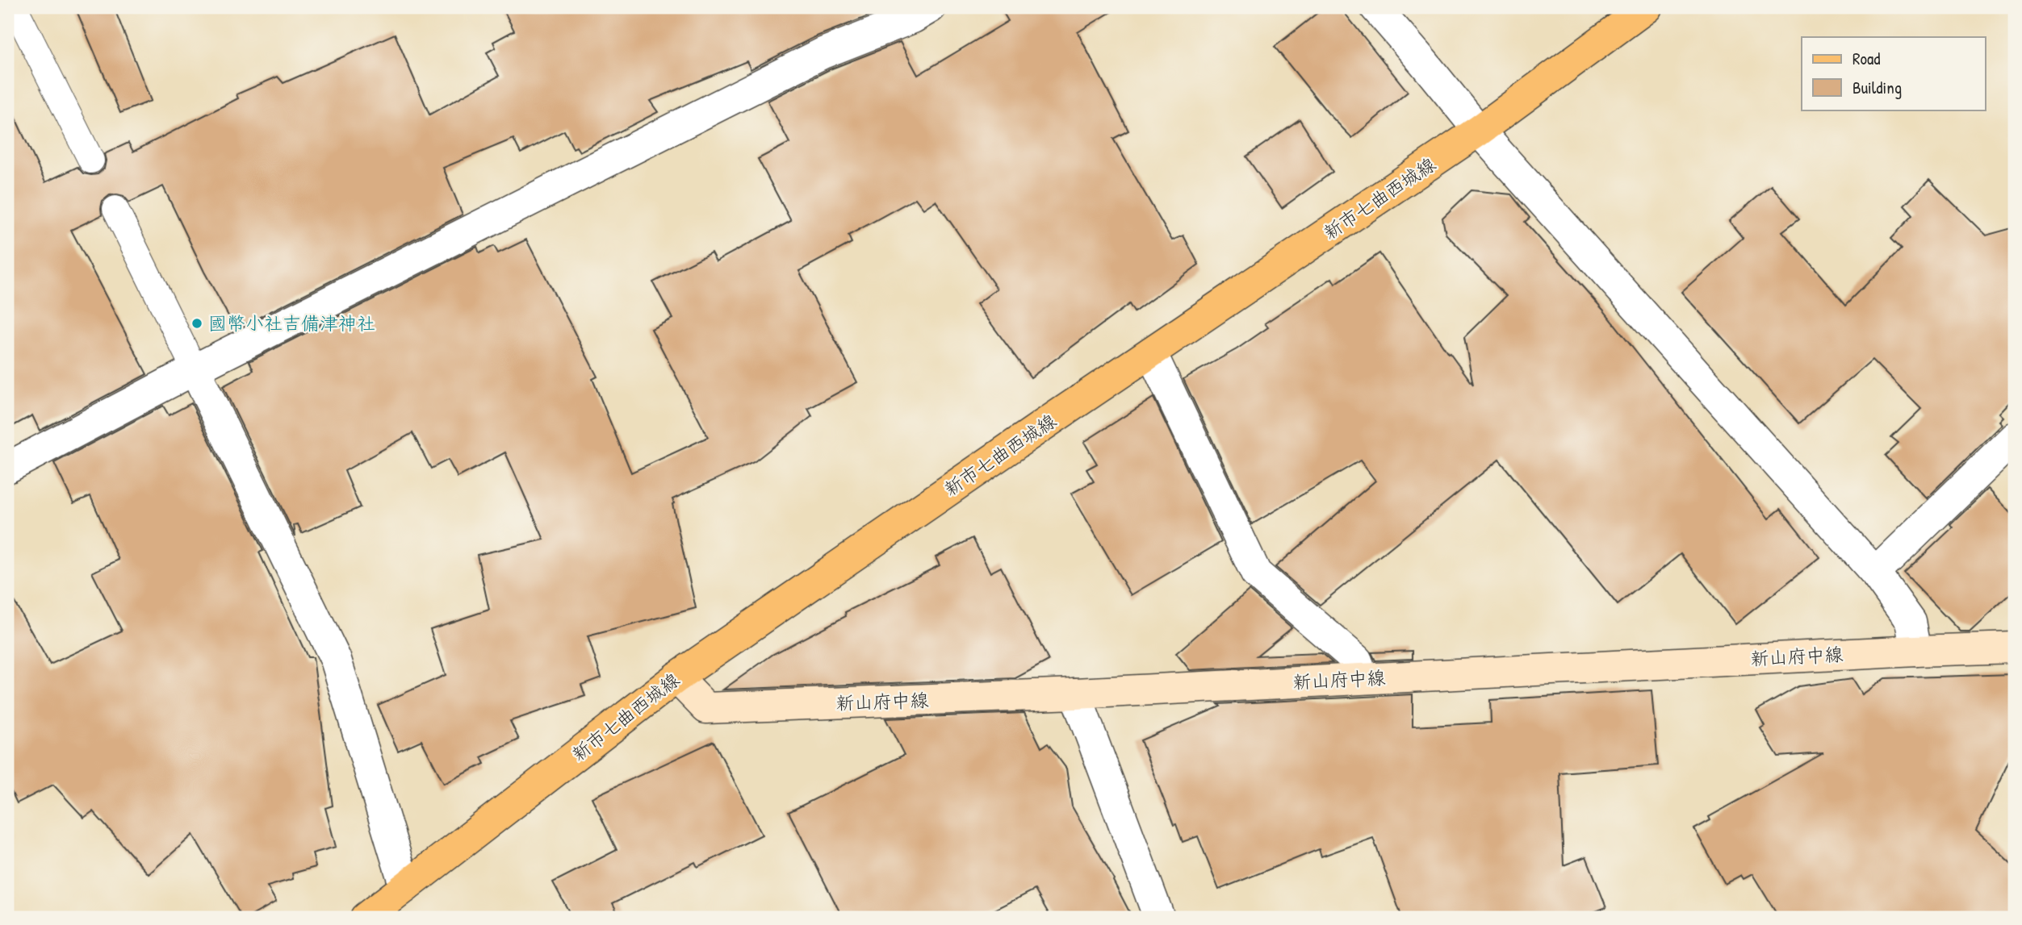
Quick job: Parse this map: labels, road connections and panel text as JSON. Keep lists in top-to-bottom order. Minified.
{"streets":{"main road":["新市七曲西城線","新山府中線"]},"crossings":[["新市七曲西城線","新山府中線"]],"places":["國幣小社吉備津神社"],"legend":["Road","Building"]}
